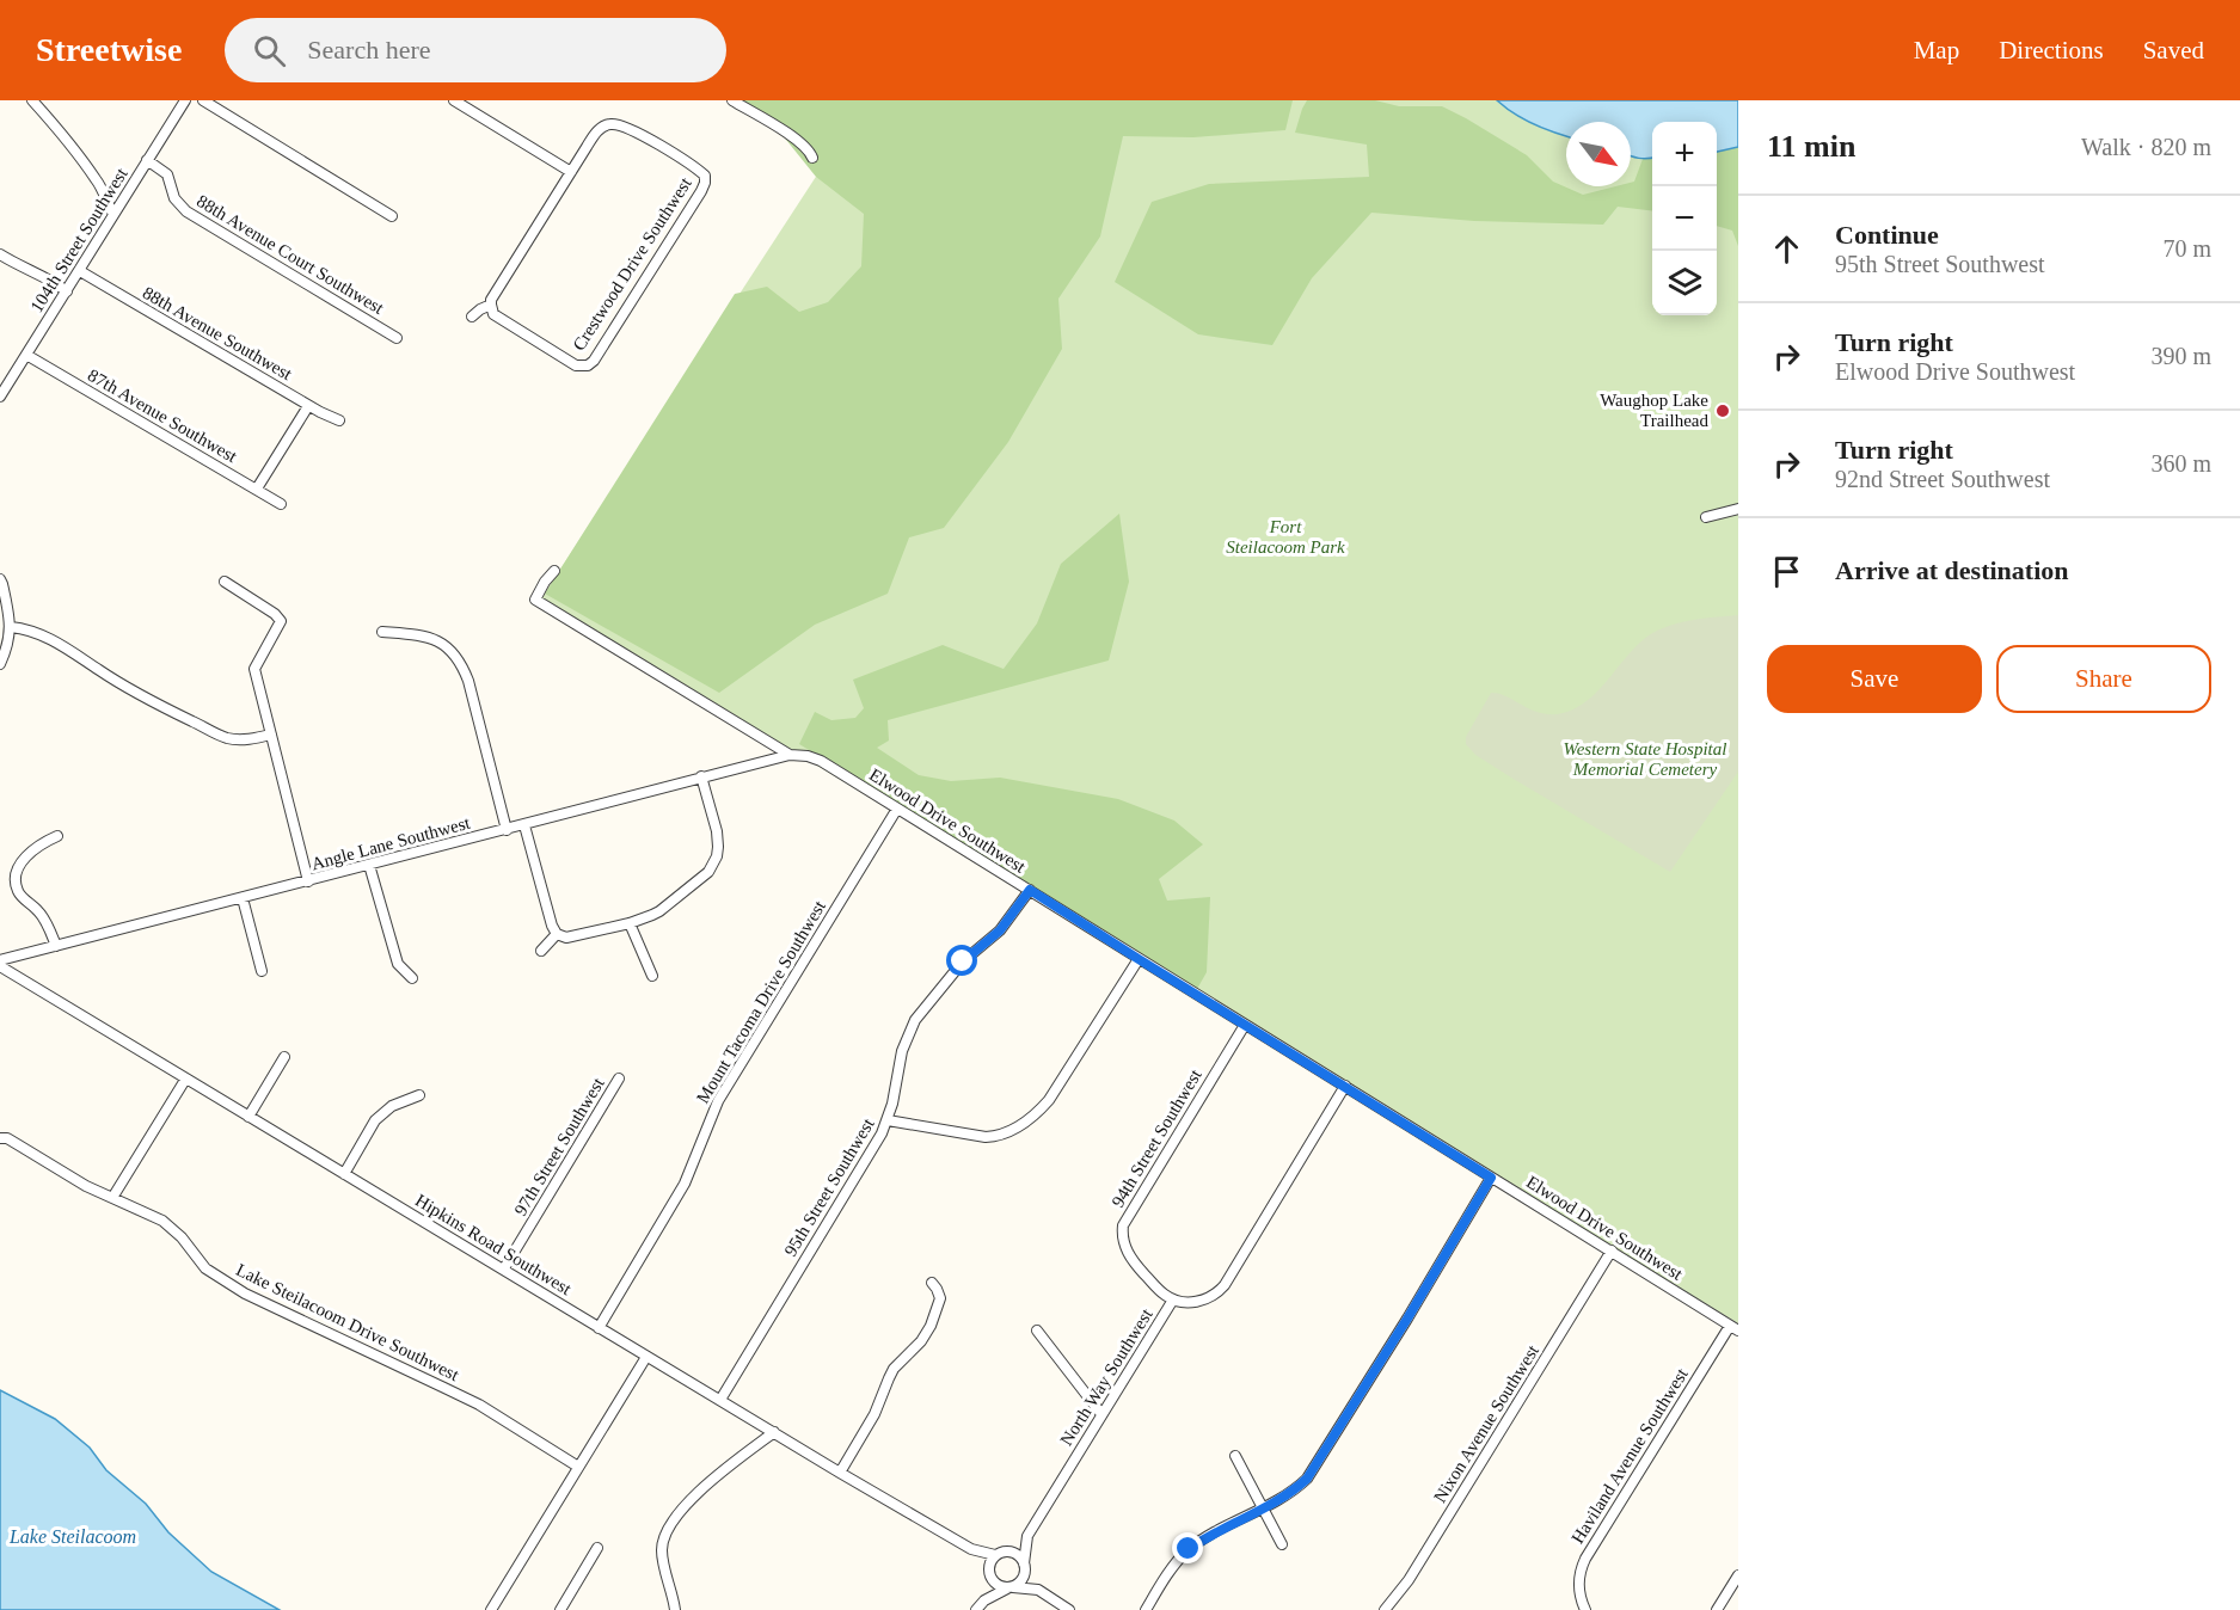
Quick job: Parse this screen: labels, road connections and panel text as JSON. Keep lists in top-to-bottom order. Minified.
{"streets":{"street":["104th Street Southwest","88th Avenue Court Southwest","Crestwood Drive Southwest","88th Avenue Southwest","87th Avenue Southwest","Elwood Drive Southwest","Angle Lane Southwest","Mount Tacoma Drive Southwest","94th Street Southwest","97th Street Southwest","95th Street Southwest","Hipkins Road Southwest","Lake Steilacoom Drive Southwest","North Way Southwest","Nixon Avenue Southwest","Haviland Avenue Southwest"]},"crossings":[["104th Street Southwest","88th Avenue Court Southwest"],["104th Street Southwest","88th Avenue Southwest"],["104th Street Southwest","87th Avenue Southwest"],["Elwood Drive Southwest","Angle Lane Southwest"],["Elwood Drive Southwest","Mount Tacoma Drive Southwest"],["Elwood Drive Southwest","94th Street Southwest"],["Elwood Drive Southwest","95th Street Southwest"],["Elwood Drive Southwest","North Way Southwest"],["Elwood Drive Southwest","Nixon Avenue Southwest"],["Elwood Drive Southwest","Haviland Avenue Southwest"],["Mount Tacoma Drive Southwest","Hipkins Road Southwest"],["94th Street Southwest","North Way Southwest"],["97th Street Southwest","Hipkins Road Southwest"],["95th Street Southwest","Hipkins Road Southwest"],["Hipkins Road Southwest","North Way Southwest"]],"water":["Lake Steilacoom"],"parks":["Fort Steilacoom Park","Western State Hospital Memorial Cemetery"],"places":["Waughop Lake Trailhead"],"north":"bottom right","page":{"header":"Streetwise","search":"Search here","nav":["Map","Directions","Saved"],"heading":["11 min","Walk · 820 m"],"map_buttons":["+","−"],"list":[["Continue","95th Street Southwest","70 m"],["Turn right","Elwood Drive Southwest","390 m"],["Turn right","92nd Street Southwest","360 m"],"Arrive at destination"],"buttons":["Save","Share"]}}
